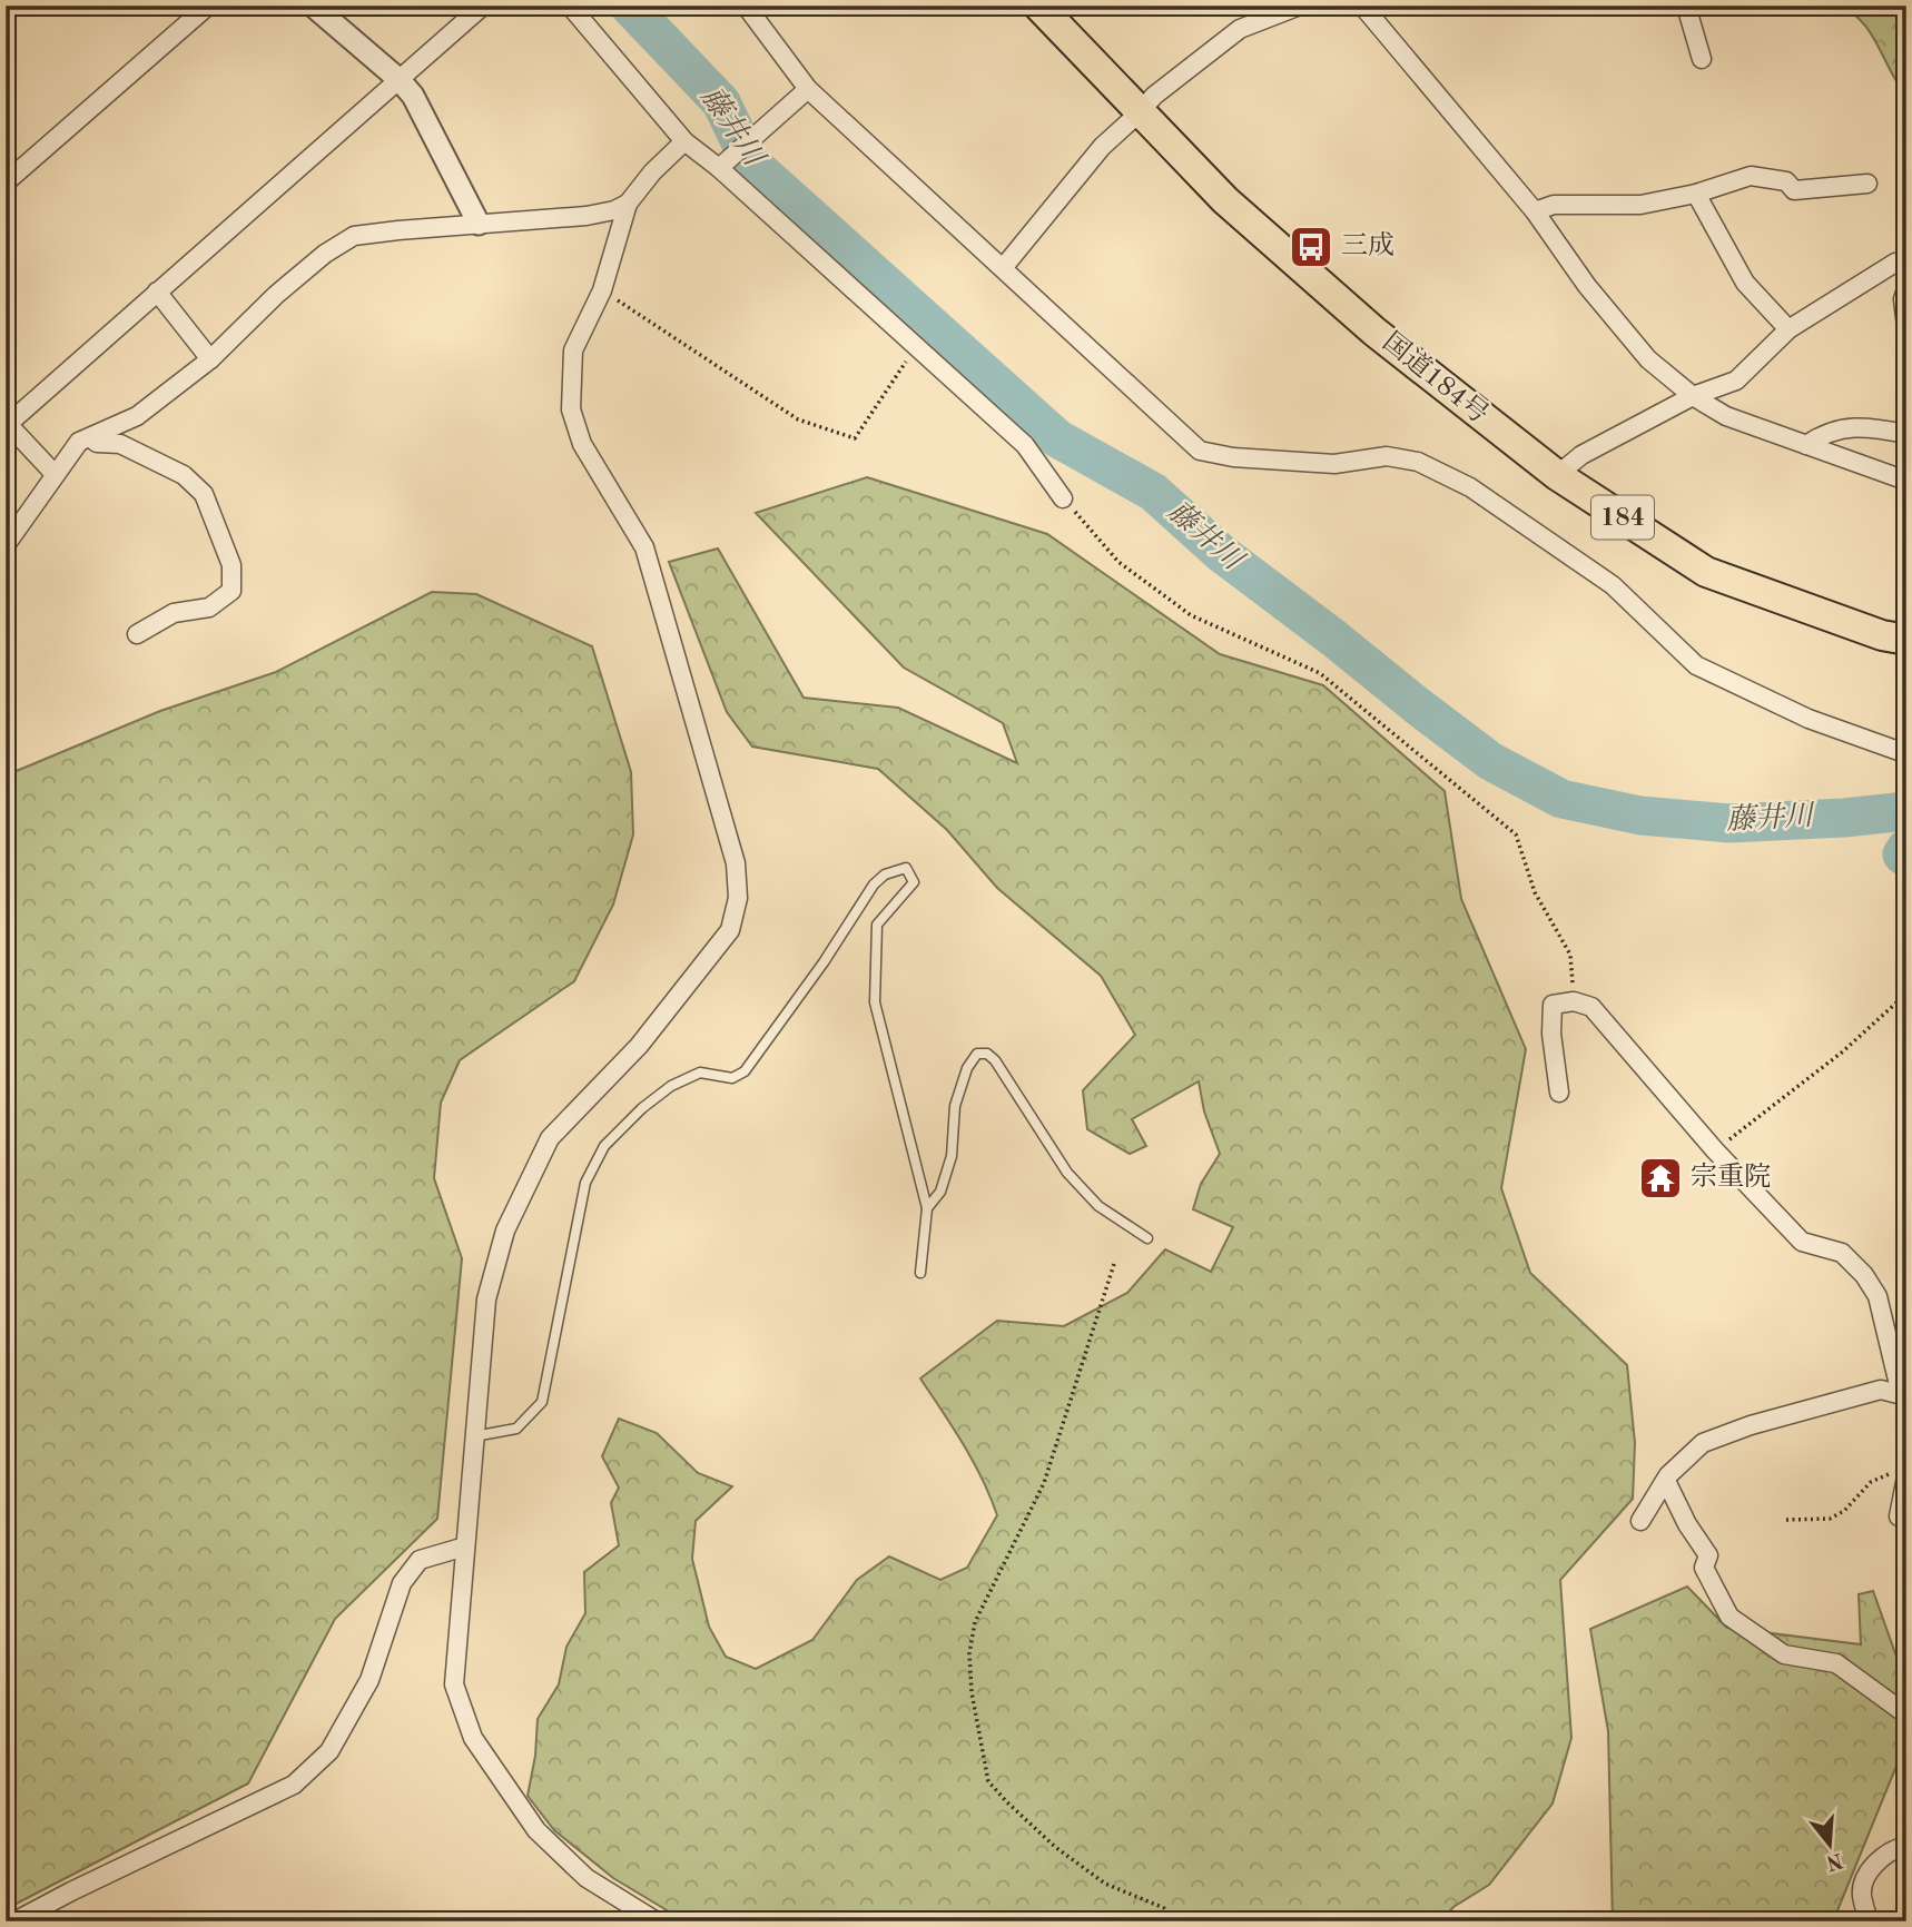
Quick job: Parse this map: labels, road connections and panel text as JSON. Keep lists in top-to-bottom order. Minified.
{"streets":{"highway":["国道184号","184"]},"water":["藤井川"],"places":{"bus stop":["三成"],"temple":["宗重院"]},"north":"bottom"}
